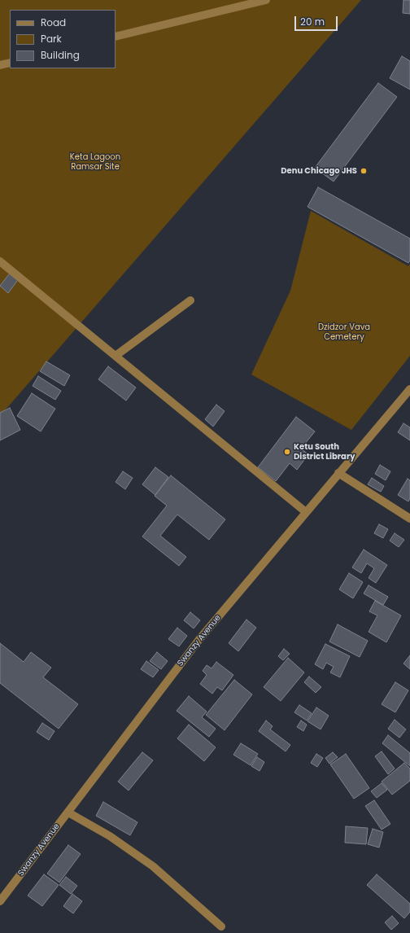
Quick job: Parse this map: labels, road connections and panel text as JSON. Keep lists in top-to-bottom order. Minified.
{"streets":{"street":["Swanzy Avenue"]},"parks":["Keta Lagoon Ramsar Site","Dzidzor Vava Cemetery"],"places":["Denu Chicago JHS","Ketu South District Library"],"legend":["Road","Park","Building"],"scale_bar":"20 m"}
